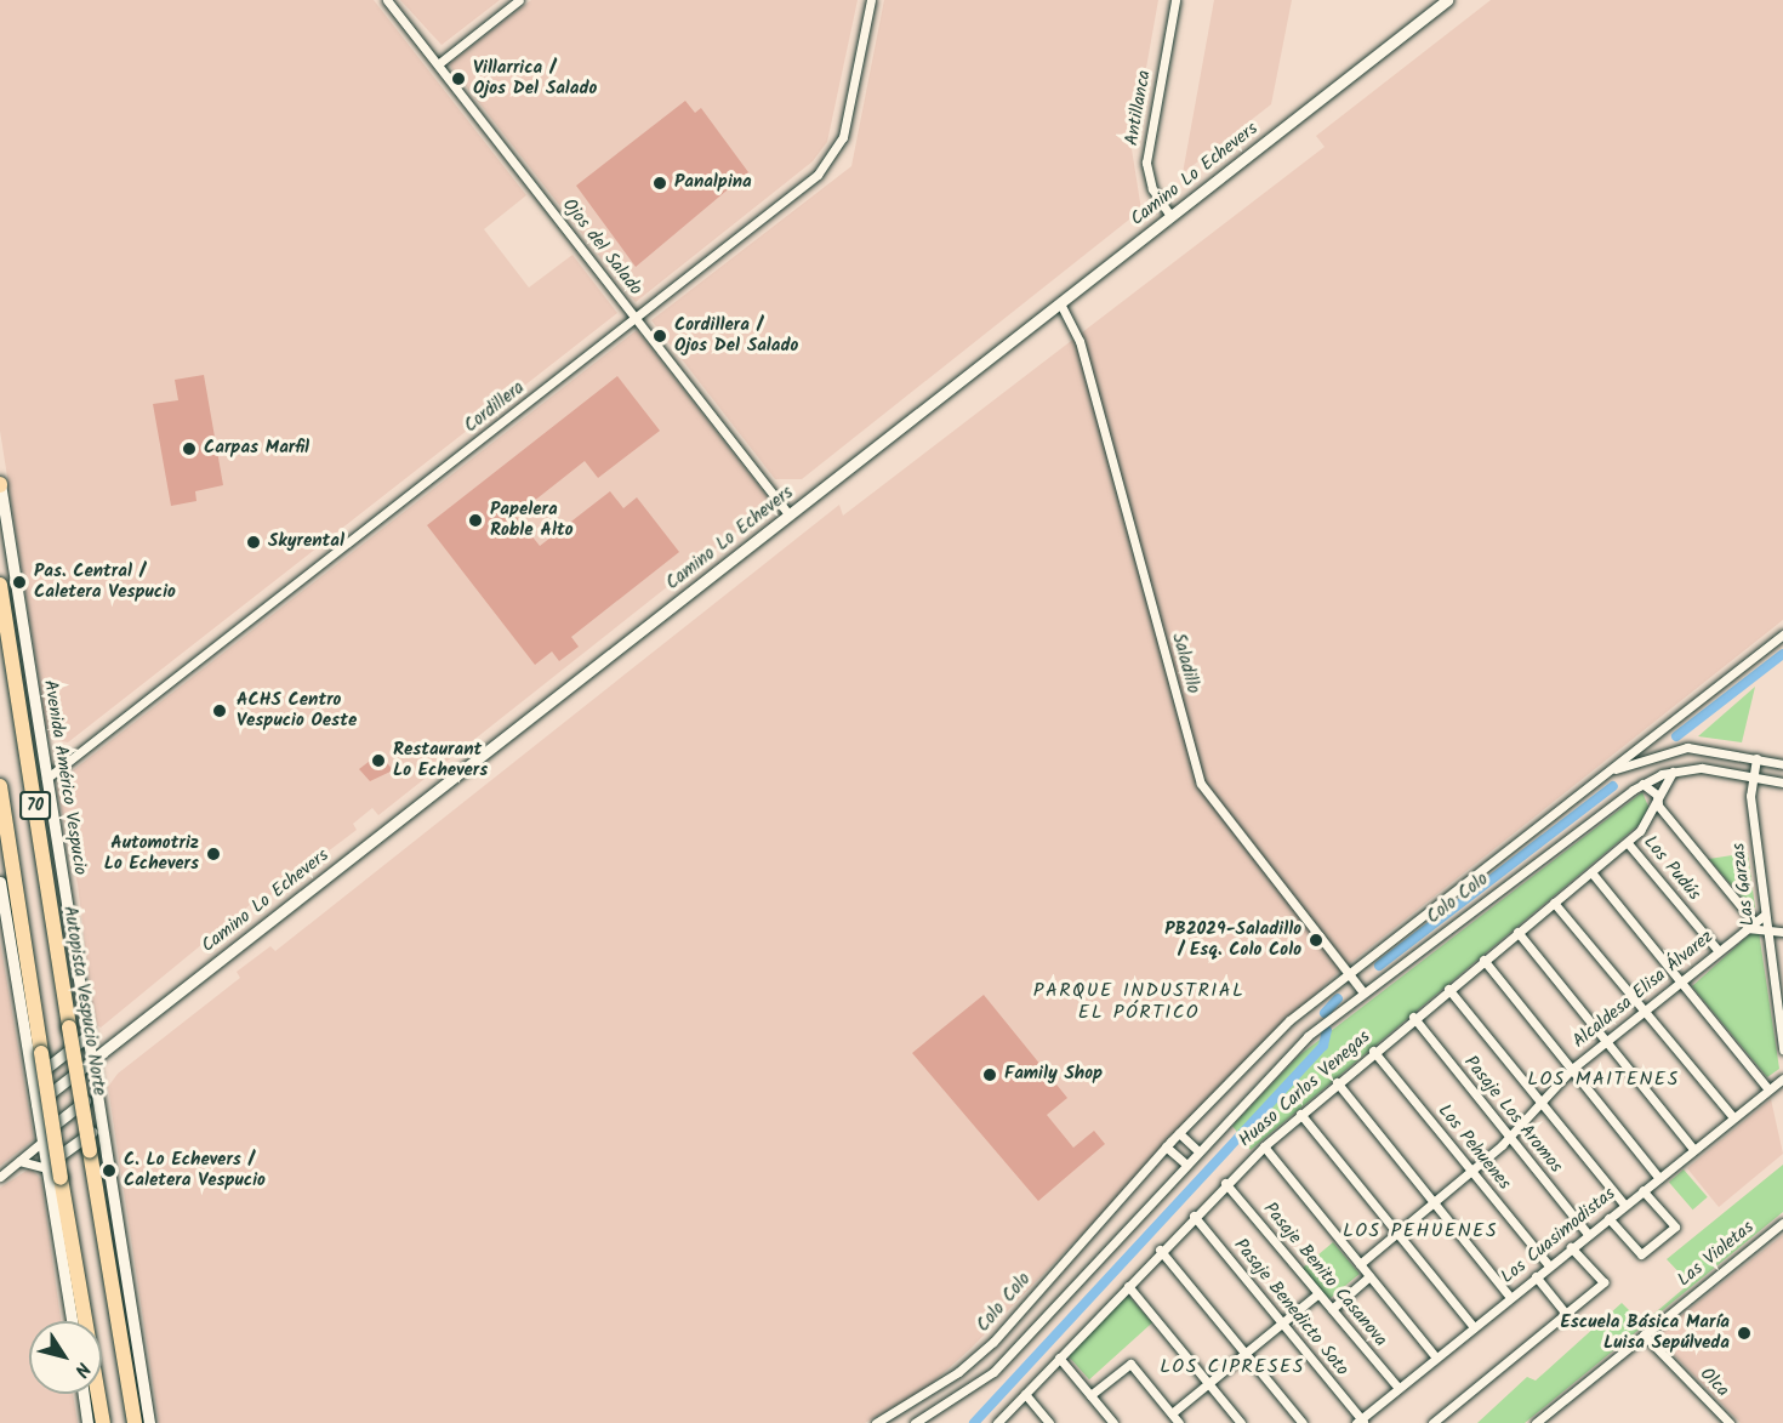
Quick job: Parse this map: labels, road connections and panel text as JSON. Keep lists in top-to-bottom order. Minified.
{"streets":{"highway":["70","Autopista Vespucio Norte"],"main road":["Camino Lo Echevers","Avenida Américo Vespucio"],"street":["Antillanca","Ojos del Salado","Cordillera","Saladillo","Los Pudús","Las Garzas","Colo Colo","Alcaldesa Elisa Álvarez","Huaso Carlos Venegas","Pasaje Los Aromos","Los Pehuenes","Los Cuasimodistas","Las Violetas","Pasaje Benito Casanova","Pasaje Benedicto Soto","Olca"]},"crossings":[["Antillanca","Camino Lo Echevers"],["Camino Lo Echevers","Ojos del Salado"],["Camino Lo Echevers","Saladillo"],["Camino Lo Echevers","Avenida Américo Vespucio"],["Ojos del Salado","Cordillera"],["Cordillera","Avenida Américo Vespucio"],["Saladillo","Colo Colo"],["Los Pudús","Alcaldesa Elisa Álvarez"],["Los Pudús","Huaso Carlos Venegas"],["Las Garzas","Colo Colo"],["Las Garzas","Alcaldesa Elisa Álvarez"],["Colo Colo","Huaso Carlos Venegas"],["Alcaldesa Elisa Álvarez","Pasaje Los Aromos"],["Alcaldesa Elisa Álvarez","Los Pehuenes"],["Huaso Carlos Venegas","Pasaje Los Aromos"],["Huaso Carlos Venegas","Los Pehuenes"],["Huaso Carlos Venegas","Pasaje Benito Casanova"],["Huaso Carlos Venegas","Pasaje Benedicto Soto"],["Pasaje Los Aromos","Los Cuasimodistas"],["Los Pehuenes","Los Cuasimodistas"],["Los Cuasimodistas","Pasaje Benito Casanova"],["Los Cuasimodistas","Pasaje Benedicto Soto"],["Las Violetas","Olca"]],"districts":["PARQUE INDUSTRIAL EL PÓRTICO","LOS MAITENES","LOS PEHUENES","LOS CIPRESES"],"places":["Villarrica / Ojos Del Salado","Panalpina","Cordillera / Ojos Del Salado","Carpas Marfil","Papelera Roble Alto","Skyrental","Pas. Central / Caletera Vespucio","ACHS Centro Vespucio Oeste","Restaurant Lo Echevers","Automotriz Lo Echevers","PB2029-Saladillo / Esq. Colo Colo","Family Shop","C. Lo Echevers / Caletera Vespucio","Escuela Básica María Luisa Sepúlveda"],"north":"bottom right"}
